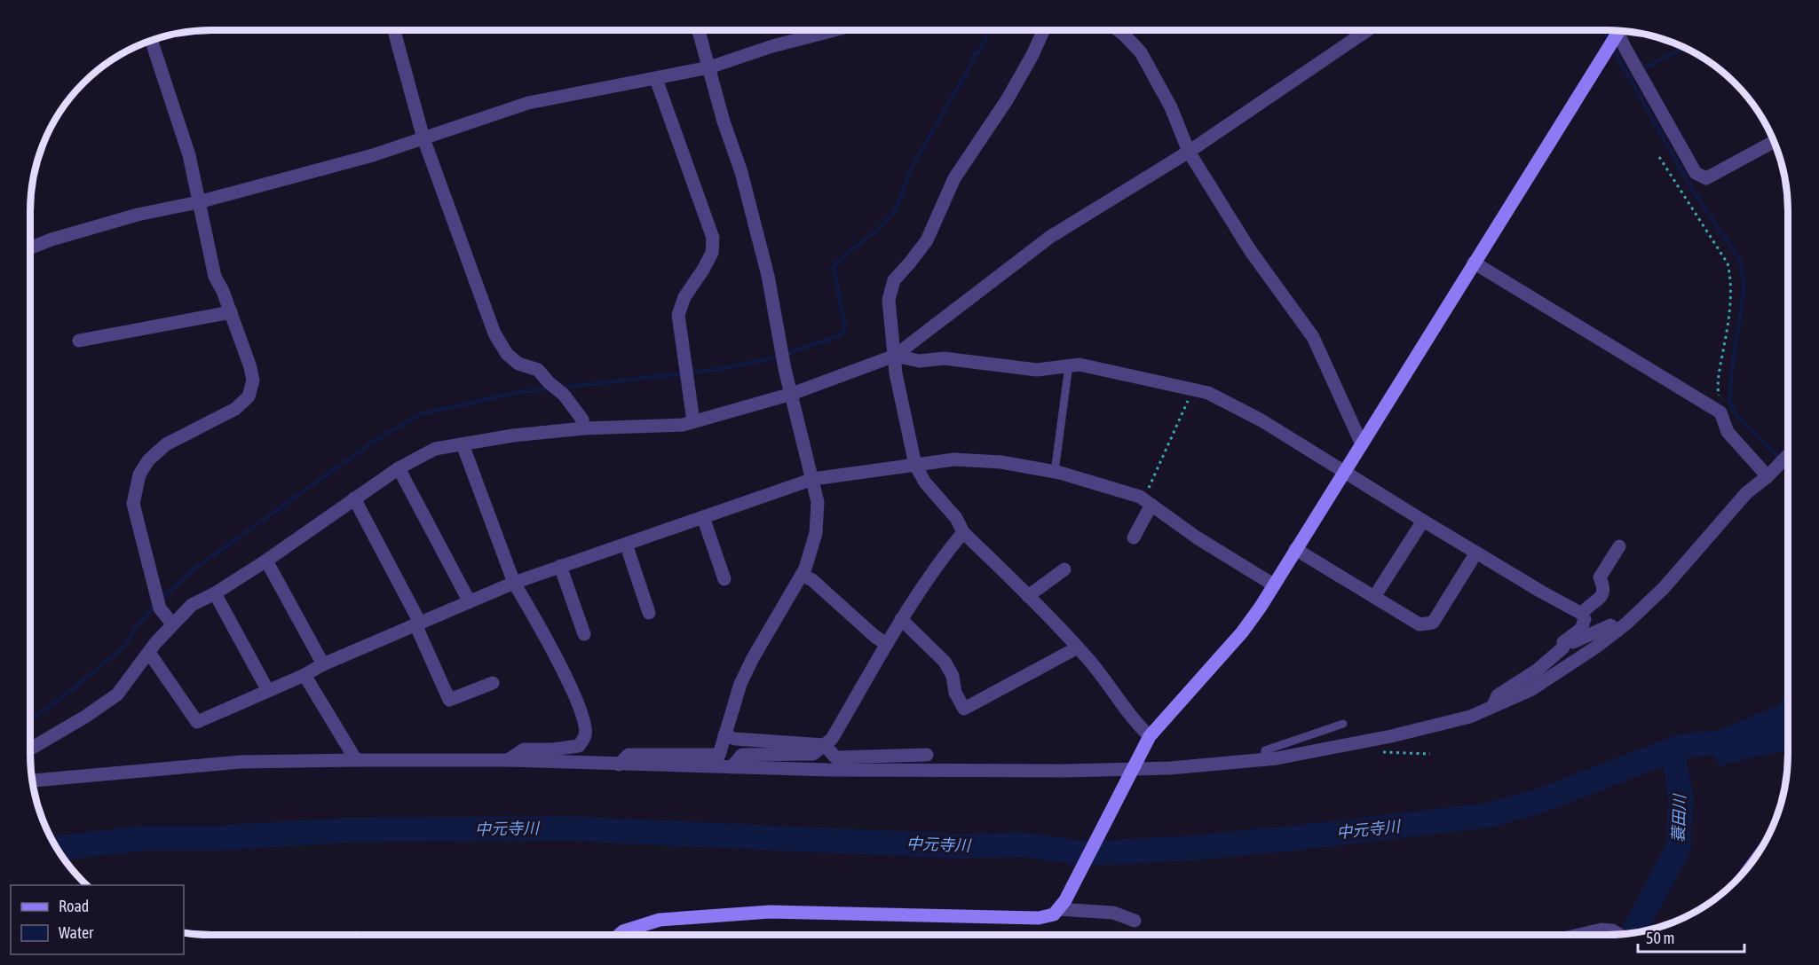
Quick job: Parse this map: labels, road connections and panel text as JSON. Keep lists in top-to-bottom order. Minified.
{"water":["蓑田川","中元寺川"],"legend":["Road","Water"],"scale_bar":"50 m"}
